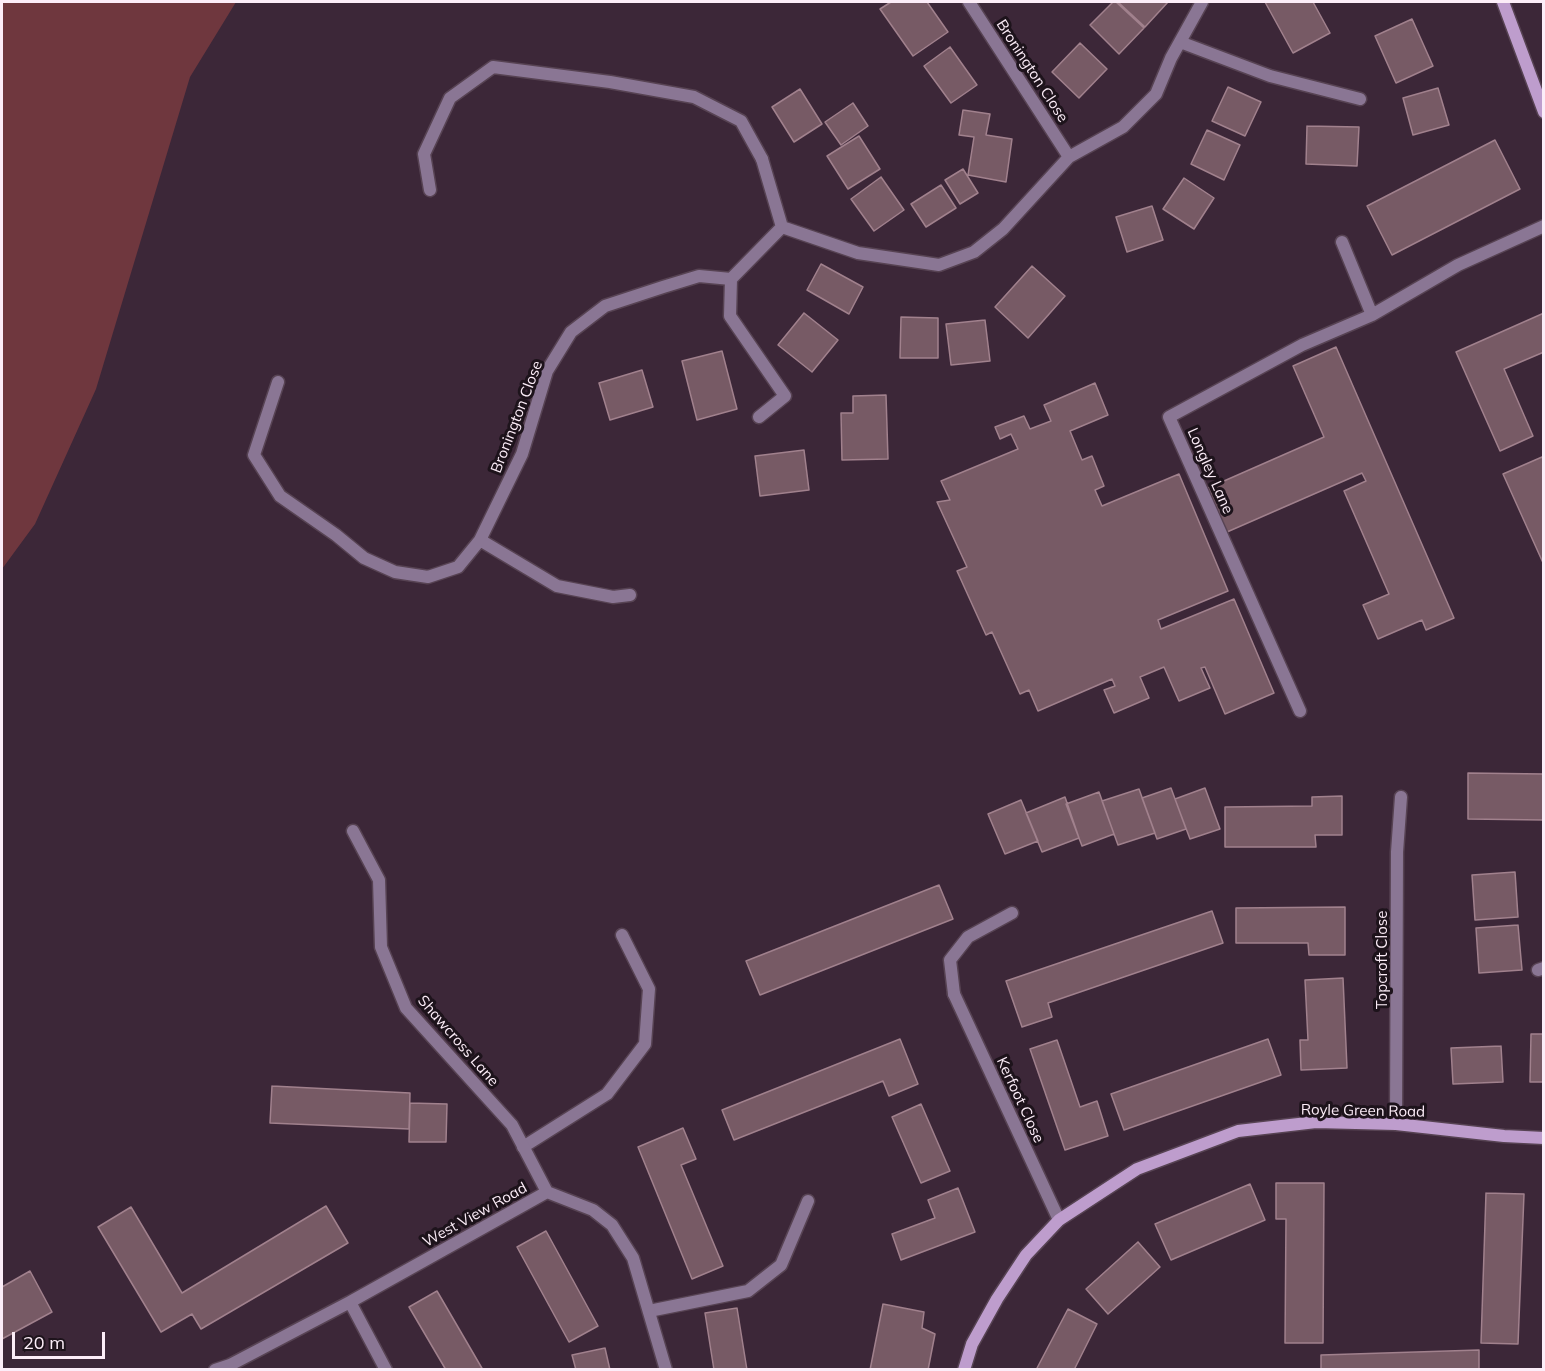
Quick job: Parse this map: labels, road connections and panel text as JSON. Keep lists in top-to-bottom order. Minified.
{"streets":{"main road":["Royle Green Road"],"street":["Bronington Close","Longley Lane","Topcroft Close","Shawcross Lane","Kerfoot Close","West View Road"]},"crossings":[["Topcroft Close","Royle Green Road"],["Shawcross Lane","West View Road"],["Kerfoot Close","Royle Green Road"]],"scale_bar":"20 m"}
